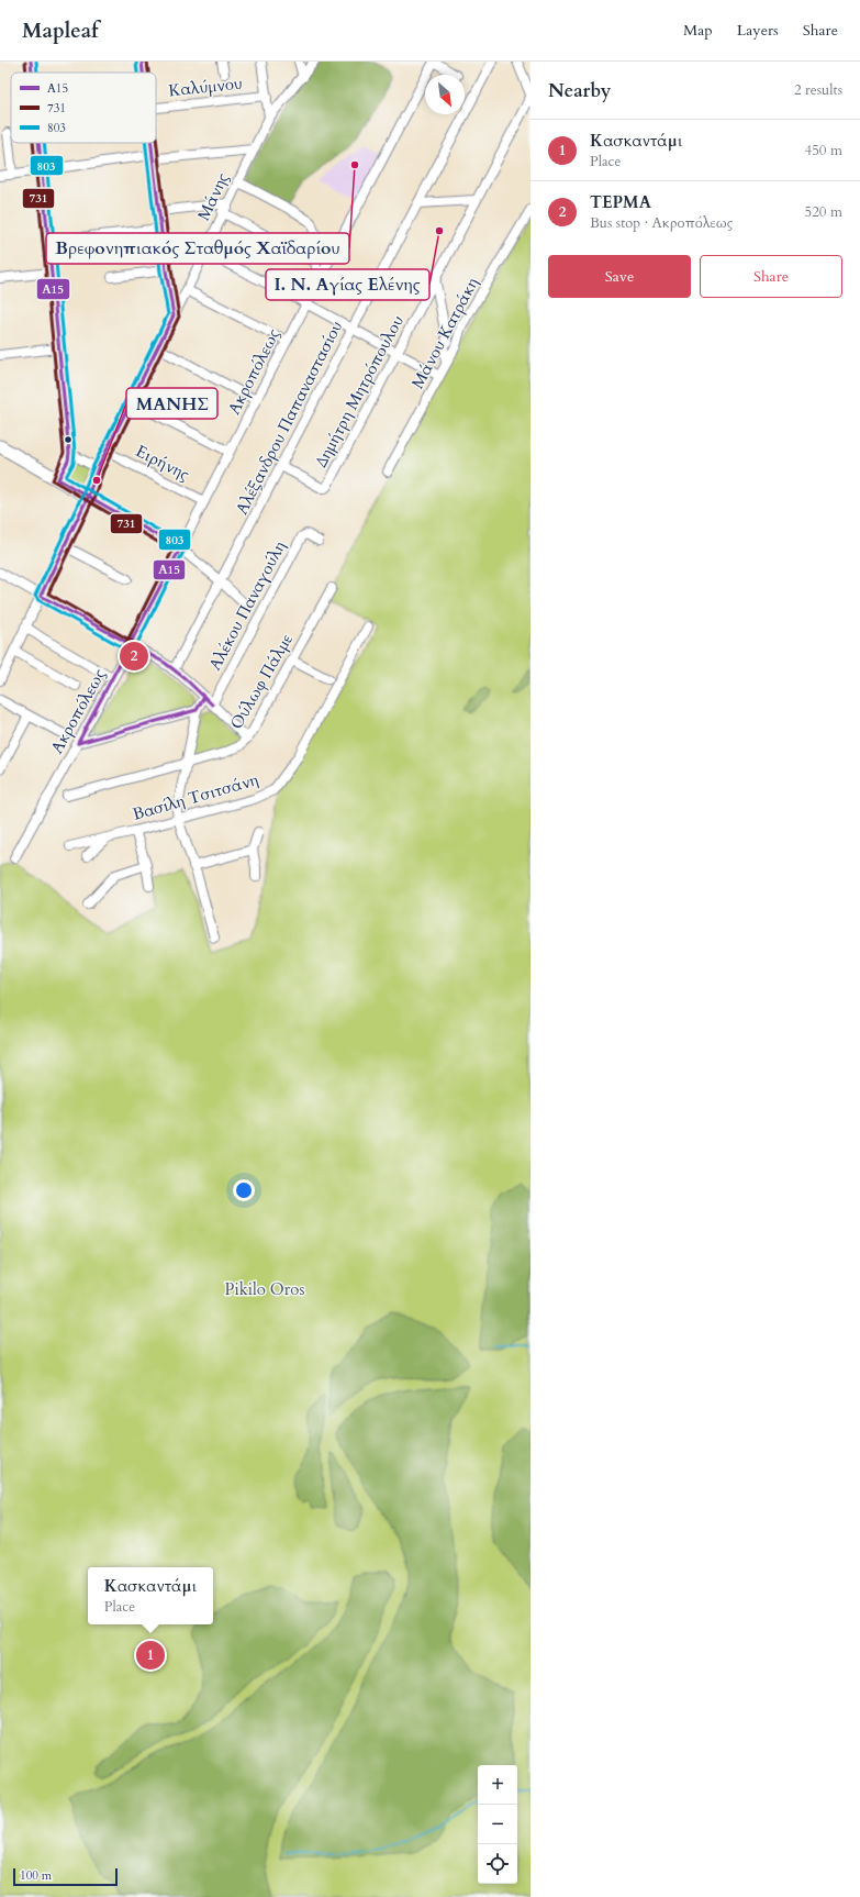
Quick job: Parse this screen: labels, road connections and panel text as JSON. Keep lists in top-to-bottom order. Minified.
{"streets":{"street":["Καλύμνου","Μάνης","Μάνου Κατράκη","Ακροπόλεως","Δημήτρη Μητρόπουλου","Αλέξανδρου Παπαναστασίου","Ειρήνης","Αλέκου Παναγούλη","Ούλωφ Πάλμε","Βασίλη Τσιτσάνη"]},"crossings":[["Μάνης","Ειρήνης"],["Ακροπόλεως","Ειρήνης"],["Δημήτρη Μητρόπουλου","Αλέξανδρου Παπαναστασίου"]],"parks":["Pikilo Oros"],"places":["Βρεφονηπιακός Σταθμός Χαϊδαρίου","Ι. Ν. Αγίας Ελένης","ΜΑΝΗΣ"],"lines":["transit line Α15","transit line 731","transit line 803"],"legend":["Α15","731","803"],"scale_bar":"100 m","north":"bottom right","page":{"header":"Mapleaf","nav":["Map","Layers","Share"],"heading":["Nearby","2 results"],"list":[{"mark":"1","name":"Κασκαντάμι","note":"Place","value":"450 m"},{"mark":"2","name":"ΤΕΡΜΑ","note":"Bus stop · Ακροπόλεως","value":"520 m"}],"buttons":["Save","Share"],"pins":["2","1"],"popup":["Κασκαντάμι","Place"],"map_buttons":["+","−"],"scale":"100 m"}}
